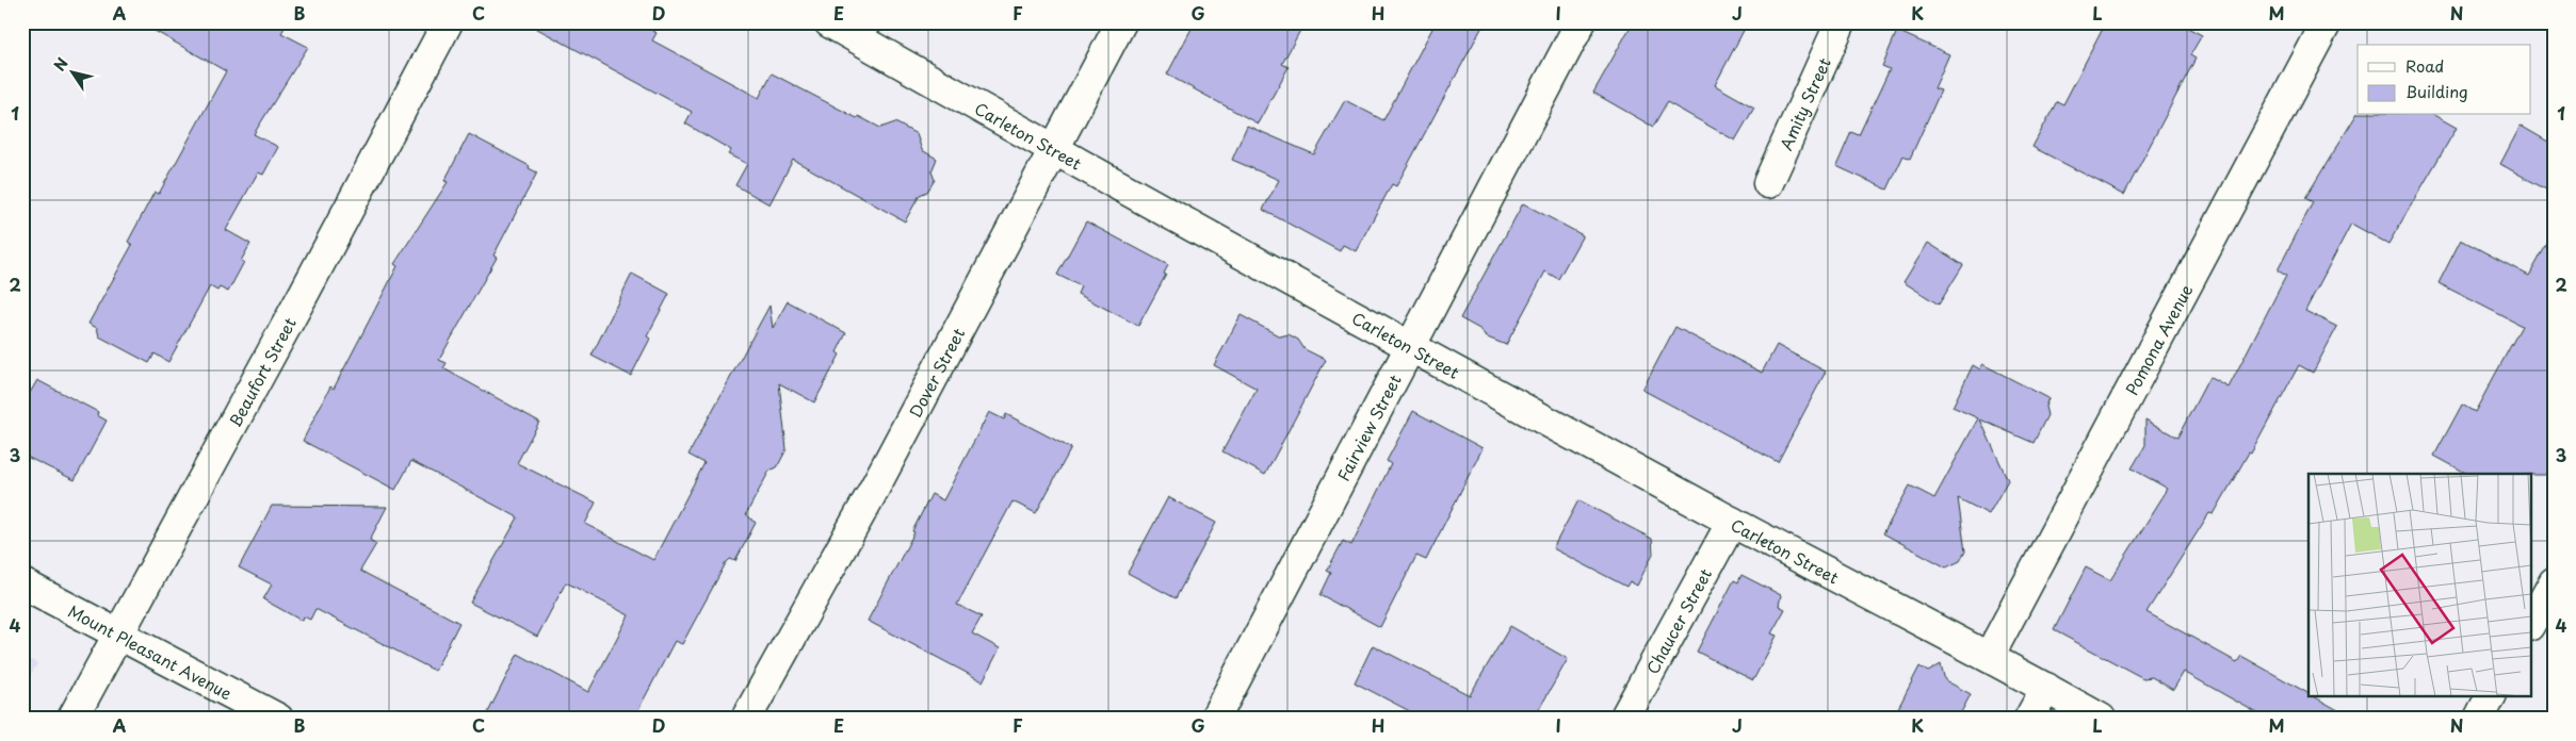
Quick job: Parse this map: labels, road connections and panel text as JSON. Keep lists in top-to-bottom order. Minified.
{"streets":{"street":["Amity Street","Carleton Street","Pomona Avenue","Beaufort Street","Dover Street","Fairview Street","Chaucer Street","Mount Pleasant Avenue"]},"crossings":[["Carleton Street","Pomona Avenue"],["Carleton Street","Dover Street"],["Carleton Street","Fairview Street"],["Carleton Street","Chaucer Street"],["Beaufort Street","Mount Pleasant Avenue"]],"legend":["Road","Building"],"north":"top left","grid":{"columns":["A","B","C","D","E","F","G","H","I","J","K","L","M","N"],"rows":["1","2","3","4"]}}
